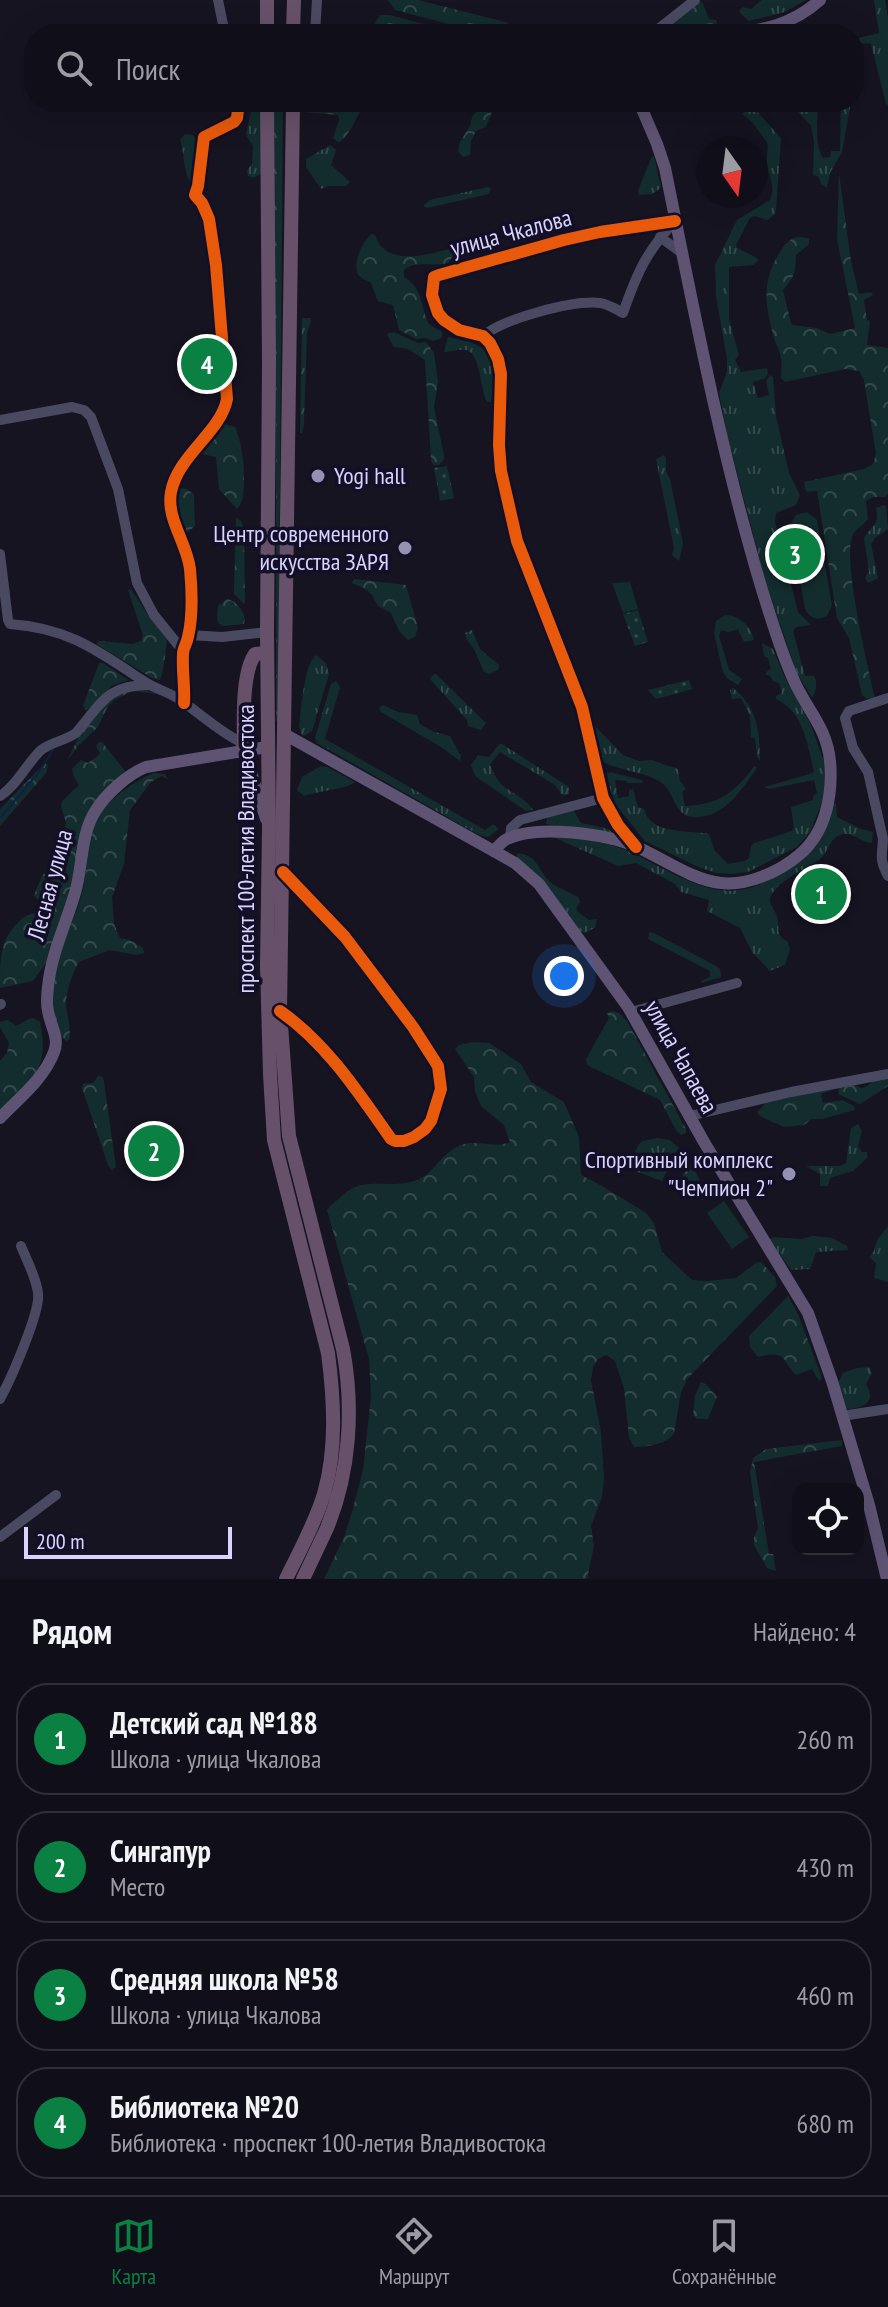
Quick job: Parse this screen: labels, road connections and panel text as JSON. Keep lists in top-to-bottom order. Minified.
{"streets":{"highway":["проспект 100-летия Владивостока"],"main road":["Лесная улица","улица Чапаева"],"street":["улица Чкалова"]},"crossings":[["проспект 100-летия Владивостока","Лесная улица"],["проспект 100-летия Владивостока","улица Чапаева"]],"places":["Yogi hall","Центр современного искусства ЗАРЯ","Спортивный комплекс \"Чемпион 2\""],"scale_bar":"200 m","north":"bottom","page":{"search":"Поиск","pins":["4","3","1","2"],"scale":"200 m","heading":["Рядом","Найдено: 4"],"list":[{"mark":"1","name":"Детский сад №188","note":"Школа · улица Чкалова","value":"260 m"},{"mark":"2","name":"Сингапур","note":"Место","value":"430 m"},{"mark":"3","name":"Средняя школа №58","note":"Школа · улица Чкалова","value":"460 m"},{"mark":"4","name":"Библиотека №20","note":"Библиотека · проспект 100-летия Владивостока","value":"680 m"}],"nav":["Карта","Маршрут","Сохранённые"]}}
